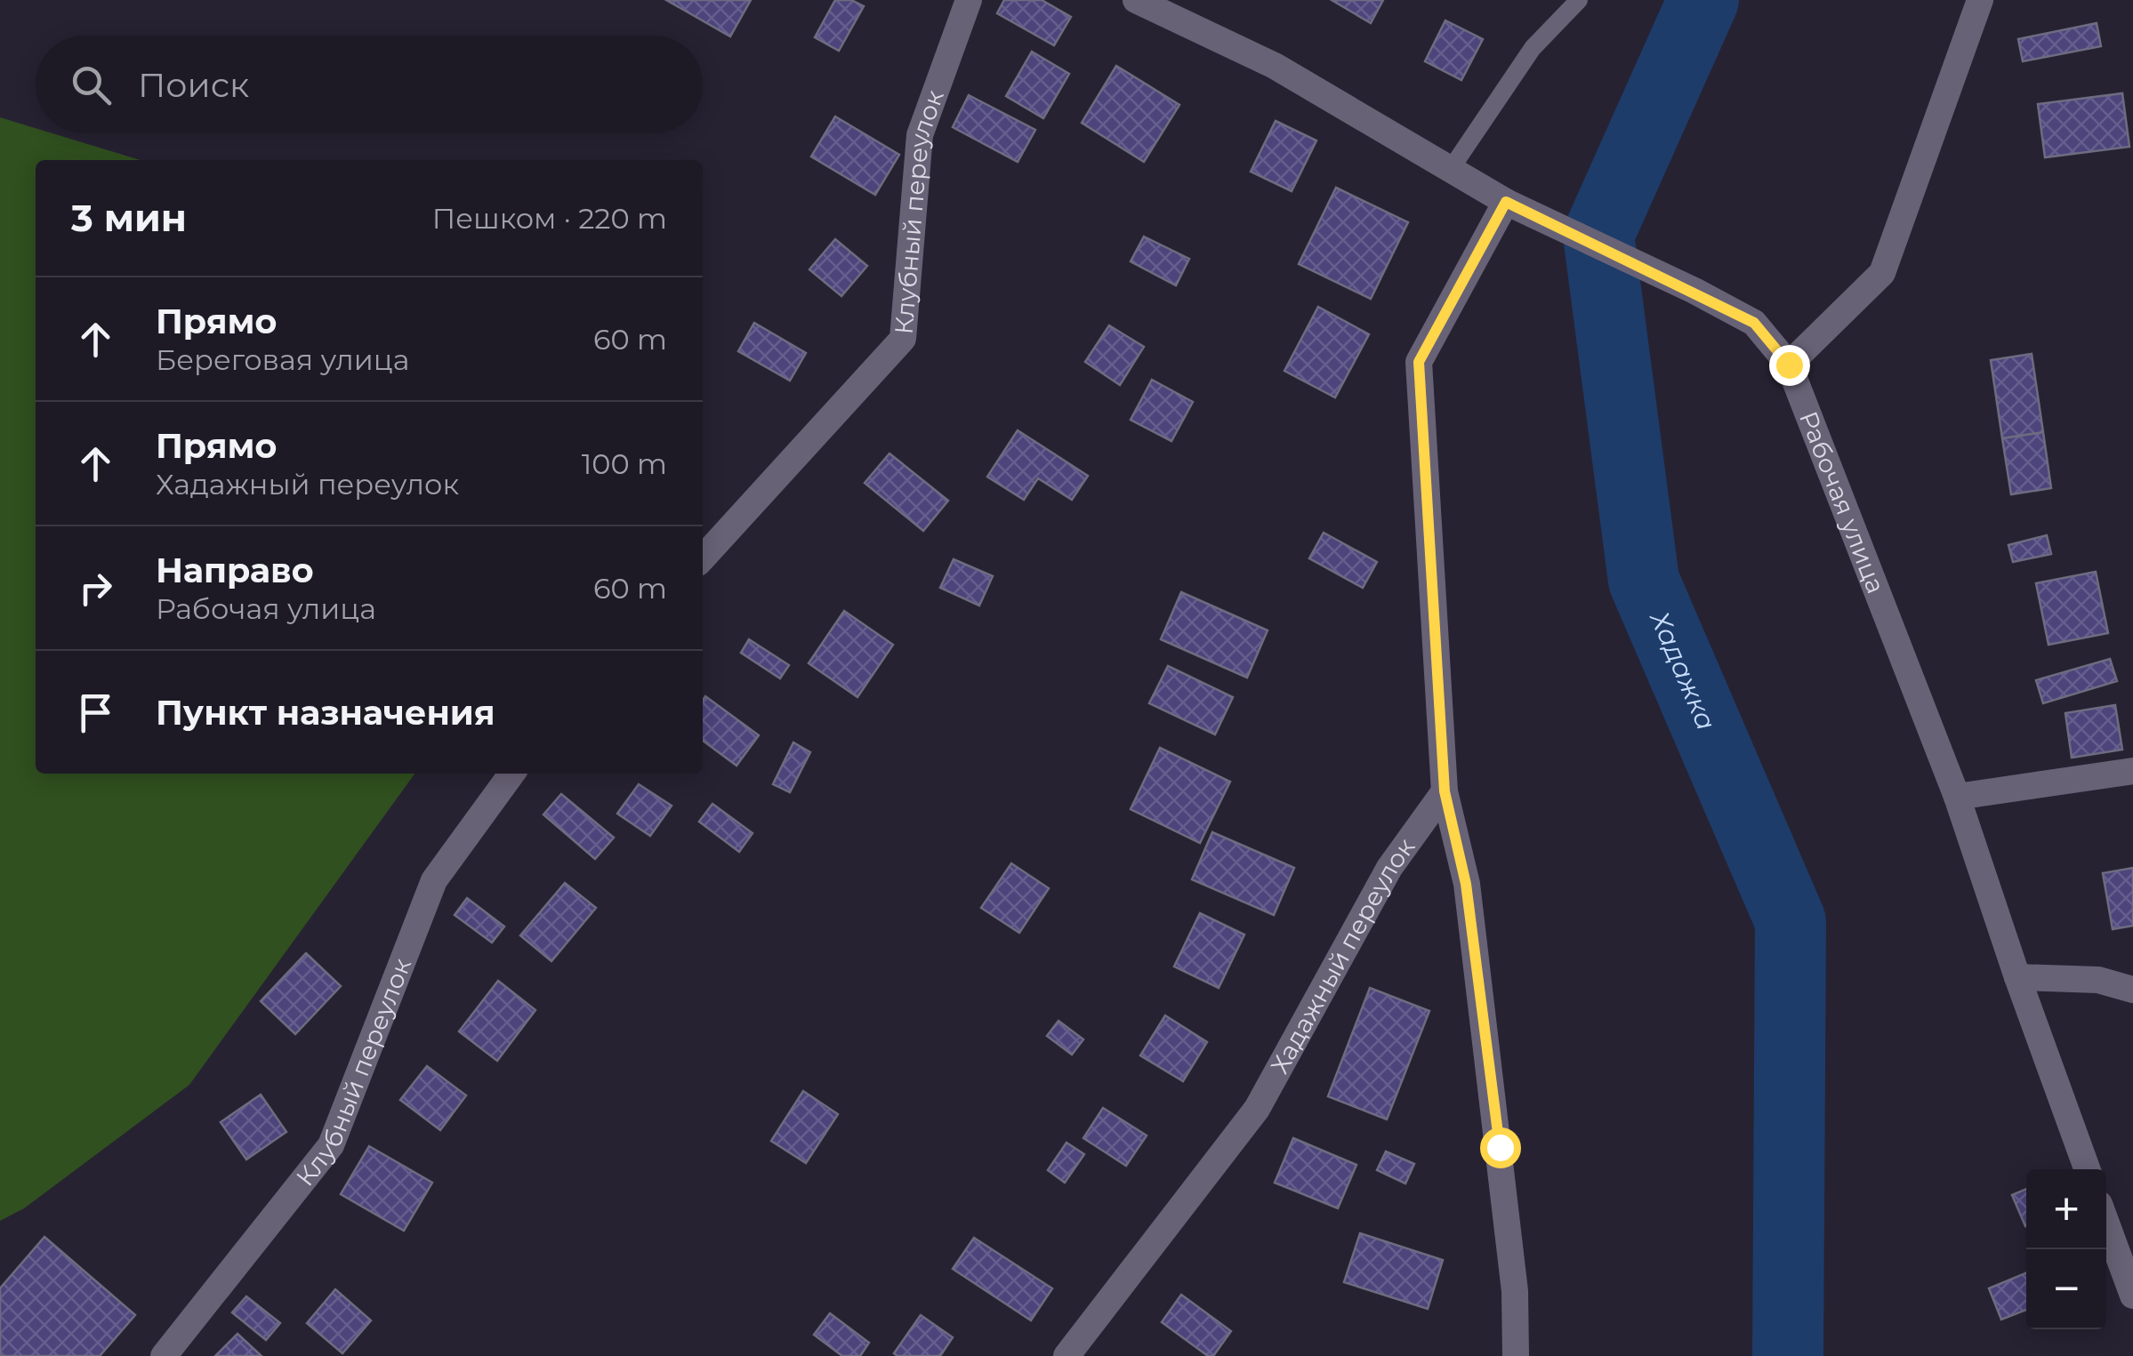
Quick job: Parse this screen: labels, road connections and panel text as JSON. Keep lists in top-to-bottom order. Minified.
{"streets":{"street":["Клубный переулок","Рабочая улица","Хадажный переулок"]},"water":["Хадажка"],"page":{"search":"Поиск","heading":["3 мин","Пешком · 220 m"],"list":[["Прямо","Береговая улица","60 m"],["Прямо","Хадажный переулок","100 m"],["Направо","Рабочая улица","60 m"],"Пункт назначения"],"map_buttons":["+","−"]}}
